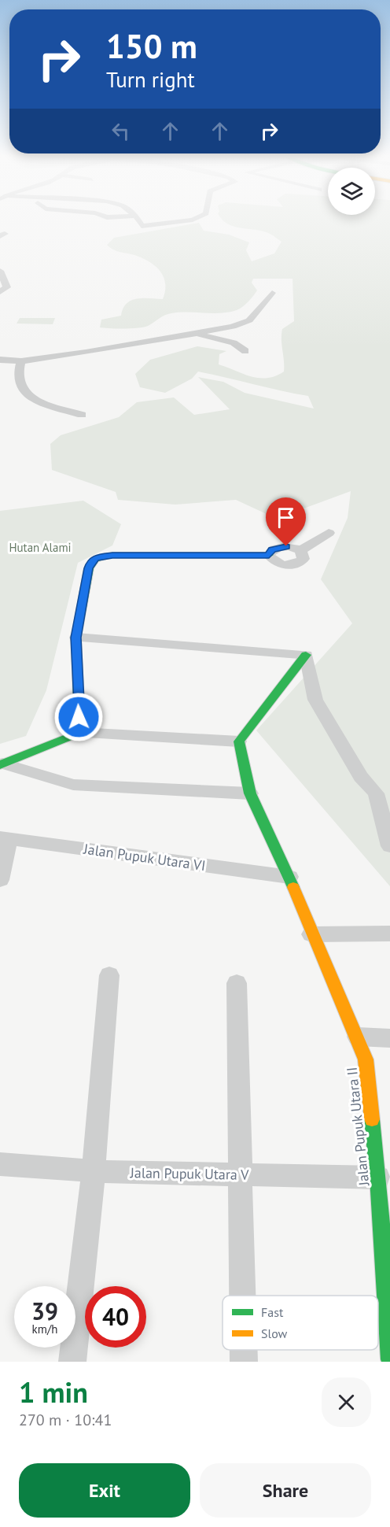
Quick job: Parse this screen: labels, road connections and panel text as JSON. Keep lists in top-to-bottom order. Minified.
{"streets":{"main road":["Jalan Pupuk Utara II"],"street":["Jalan Pupuk Utara VI","Jalan Pupuk Utara V"]},"crossings":[["Jalan Pupuk Utara VI","Jalan Pupuk Utara II"],["Jalan Pupuk Utara II","Jalan Pupuk Utara V"]],"parks":["Hutan Alami"],"legend":["Fast","Slow"],"page":{"turn":["150 m","Turn right"],"speed":"39 km/h","limit":"40","heading":["1 min","270 m · 10:41"],"buttons":["Exit","Share"]}}
